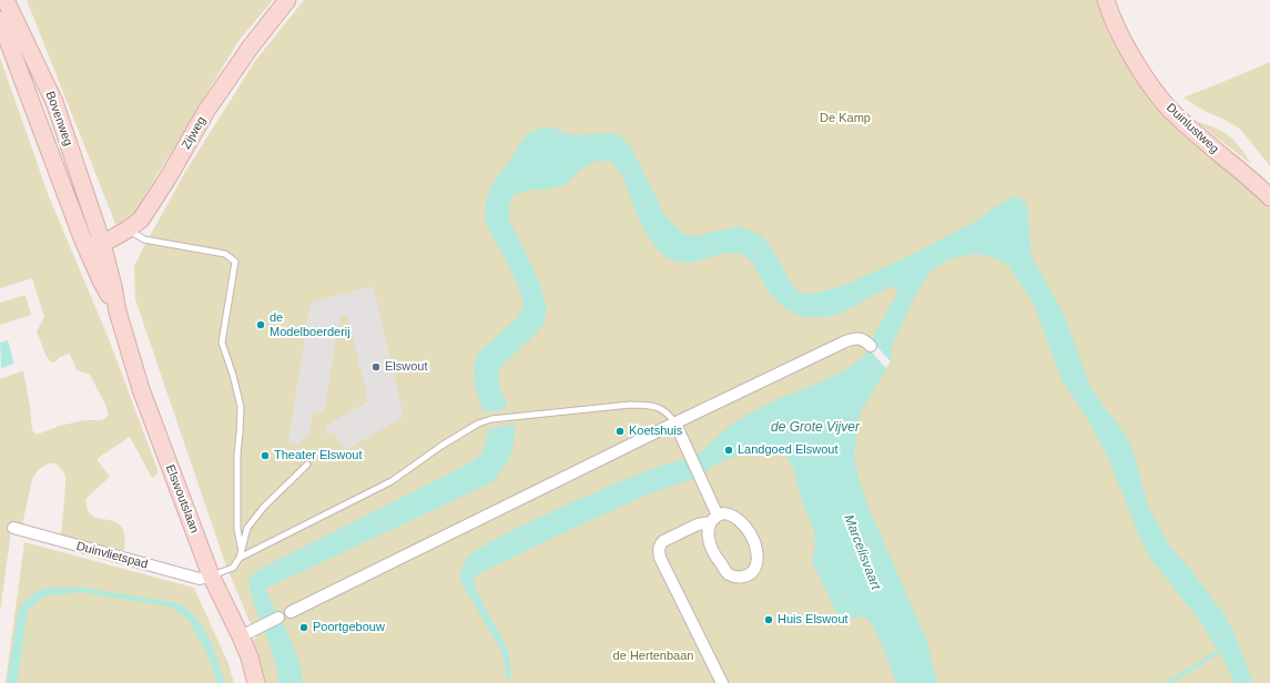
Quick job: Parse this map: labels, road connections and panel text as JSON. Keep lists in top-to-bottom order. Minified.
{"streets":{"street":["Bovenweg","Duinlustweg","Zijweg","Elswoutslaan","Duinvlietspad"]},"crossings":[["Bovenweg","Zijweg"],["Bovenweg","Elswoutslaan"],["Zijweg","Elswoutslaan"],["Elswoutslaan","Duinvlietspad"]],"water":["de Grote Vijver","Marcelisvaart"],"parks":["De Kamp","de Hertenbaan"],"places":["de Modelboerderij","Elswout","Koetshuis","Landgoed Elswout","Theater Elswout","Huis Elswout","Poortgebouw"]}
